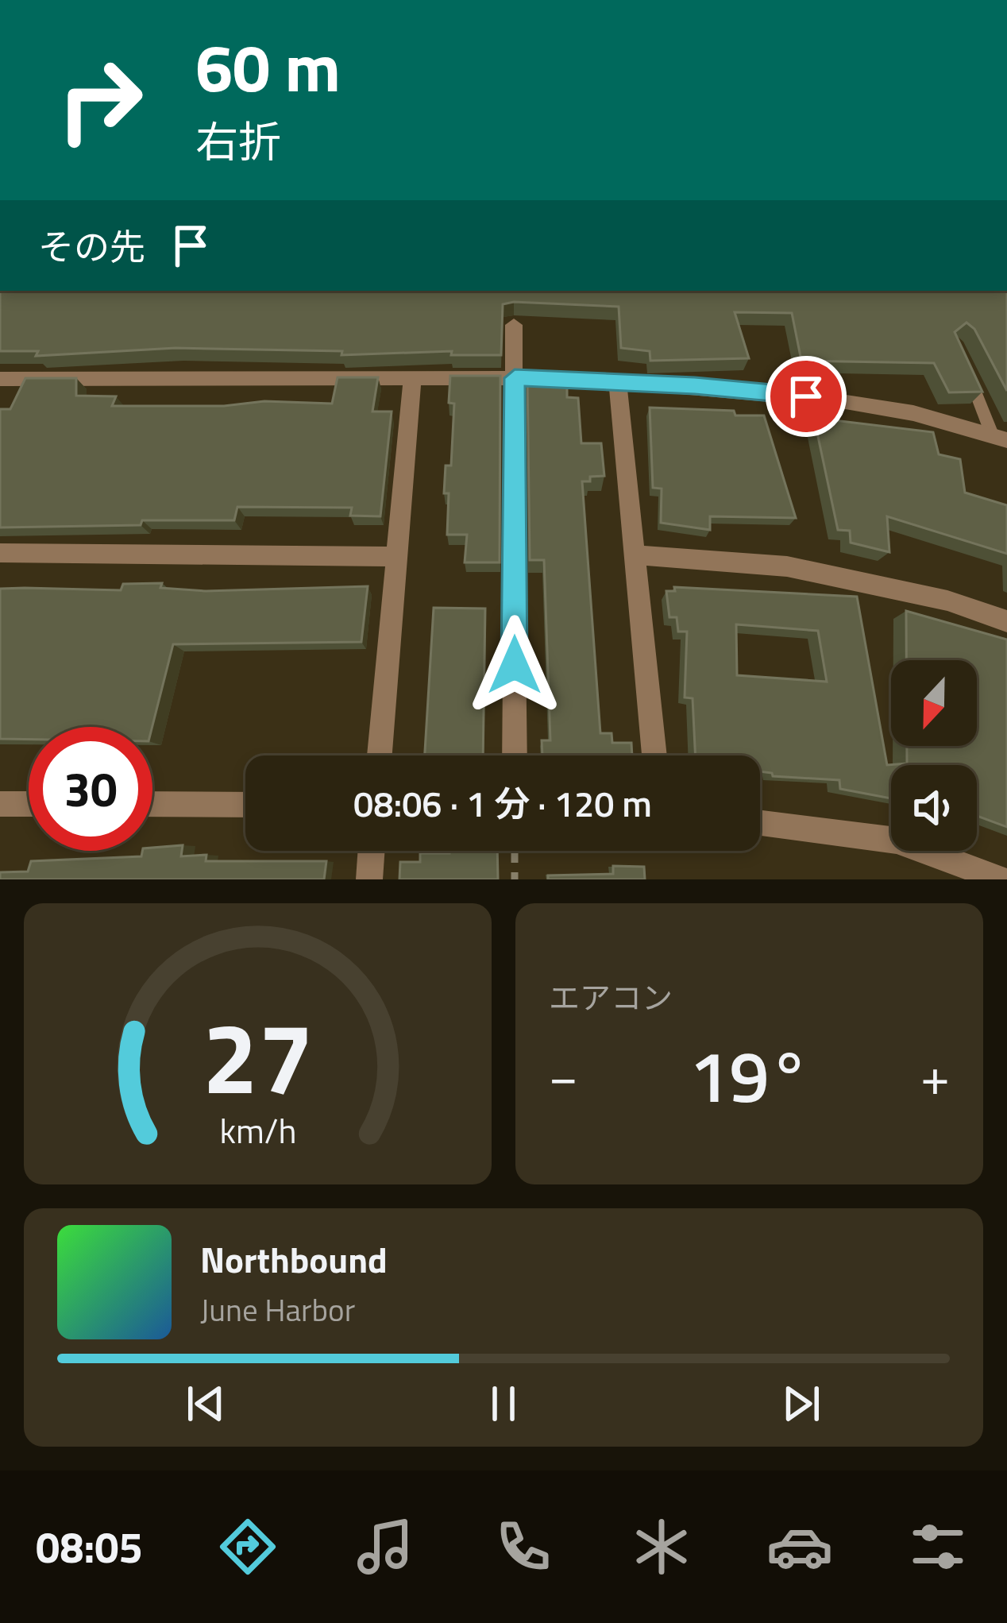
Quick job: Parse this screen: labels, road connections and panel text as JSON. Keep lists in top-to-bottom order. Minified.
{"north":"bottom","page":{"turn":["60 m","右折"],"then":"その先","limit":"30","trip":"08:06 · 1 分 · 120 m","tile":"エアコン","heat":["−","19°","+"],"song":["Northbound","June Harbor"],"tabs":"08:05","gauge":["27","km/h"]}}
